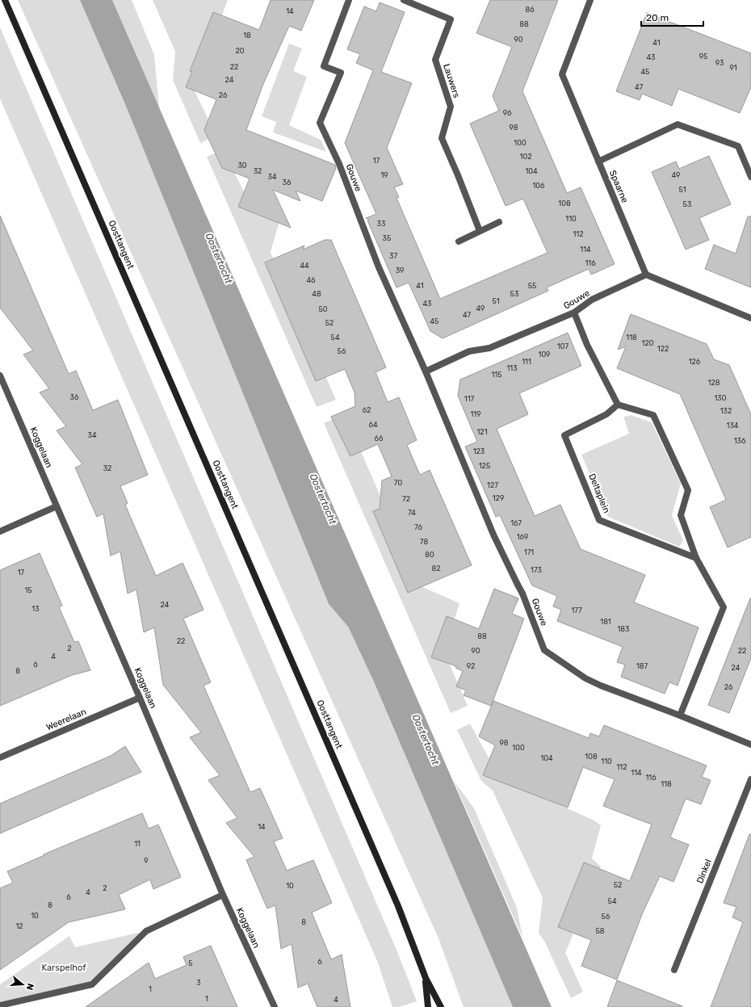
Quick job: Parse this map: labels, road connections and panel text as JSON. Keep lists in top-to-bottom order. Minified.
{"streets":{"main road":["Oosttangent"],"street":["Lauwers","Gouwe","Spaarne","Koggelaan","Deltaplein","Weerelaan","Dinkel"]},"crossings":[["Gouwe","Spaarne"],["Koggelaan","Weerelaan"]],"water":["Oostertocht"],"parks":["Karspelhof"],"house_numbers":["86","14","88","18","90","41","20","95","43","93","22","91","45","24","47","26","96","98","100","102","17","30","32","104","19","49","34","36","106","51","108","53","110","33","112","35","114","37","116","44","39","46","41","55","48","53","51","43","49","50","47","45","52","54","118","120","107","122","56","109","111","126","113","115","128","36","130","117","62","132","119","64","134","121","34","66","136","123","125","32","70","127","129","72","74","167","76","169","78","171","80","82","173","17","15","24","13","177","181","183","88","22","2","90","22","4","6","92","187","24","8","26","98","100","108","104","110","112","114","116","118","14","11","9","52","10","2","4","6","54","8","10","56","8","12","58","6","5","3","1","1","4"],"scale_bar":"20 m","north":"right"}
